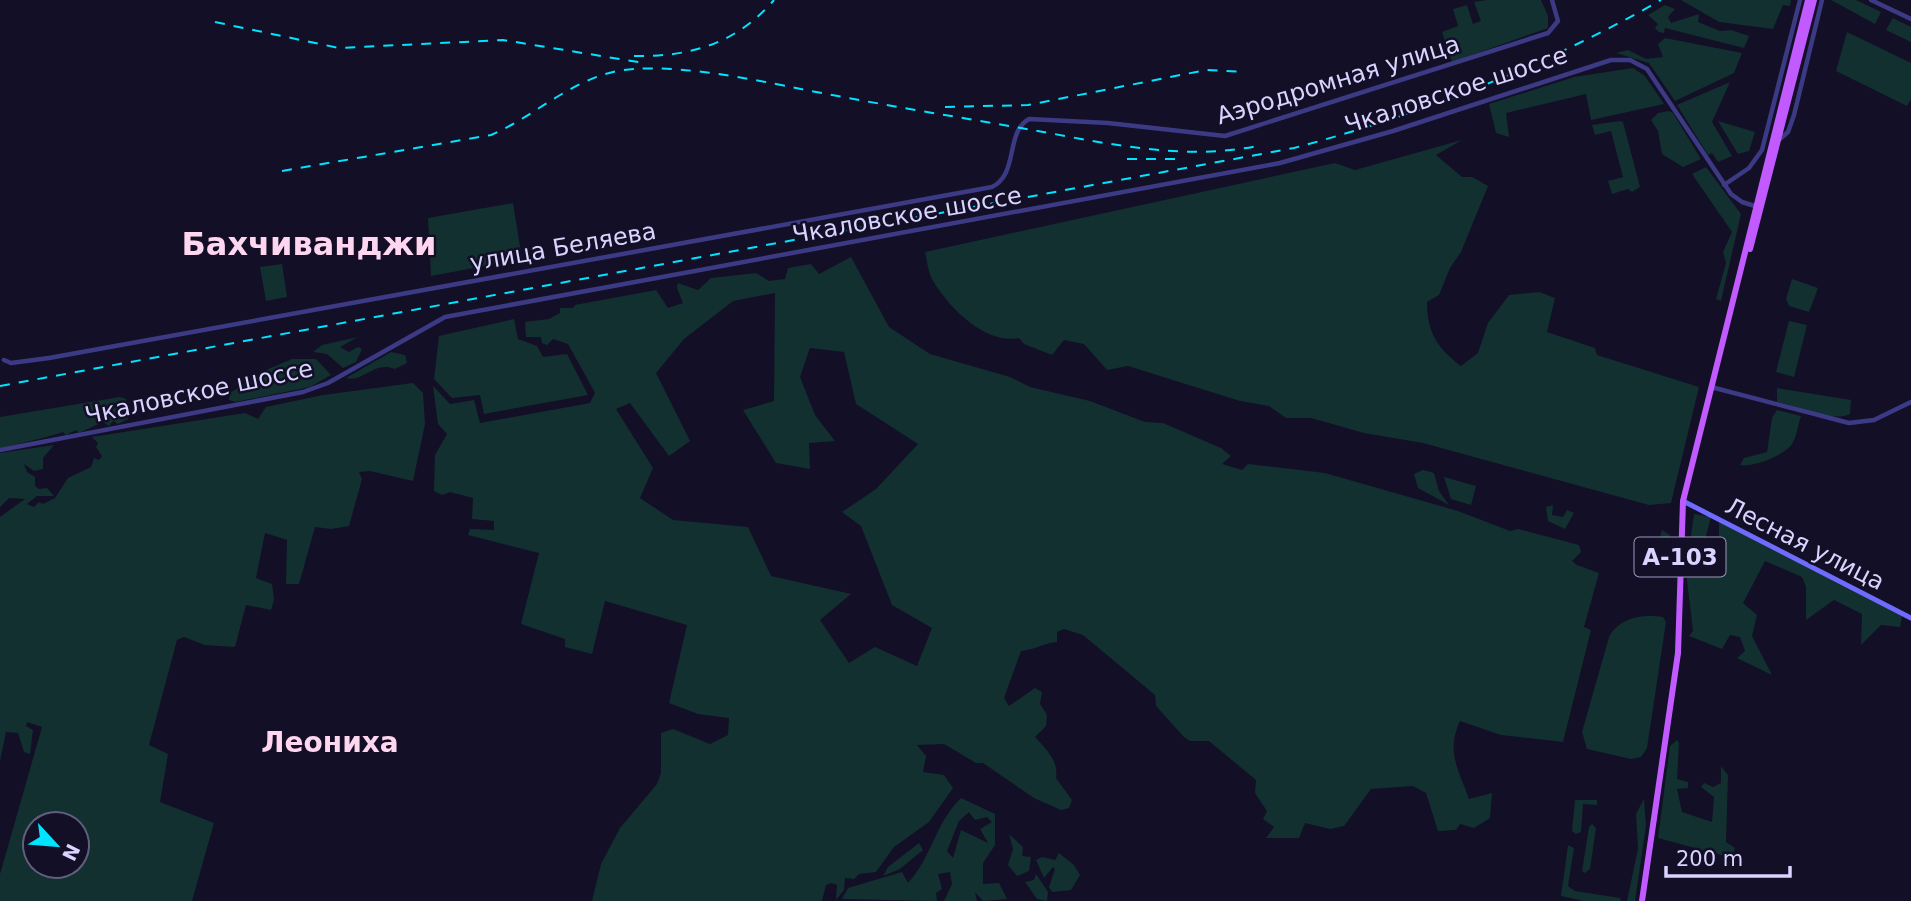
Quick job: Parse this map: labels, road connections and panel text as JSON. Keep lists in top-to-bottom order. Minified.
{"streets":{"main road":["Лесная улица","А-103"],"street":["Аэродромная улица","Чкаловское шоссе","улица Беляева"]},"crossings":[["Аэродромная улица","улица Беляева"],["Чкаловское шоссе","А-103"],["Лесная улица","А-103"]],"districts":["Бахчиванджи","Леониха"],"scale_bar":"200 m","north":"bottom right"}
